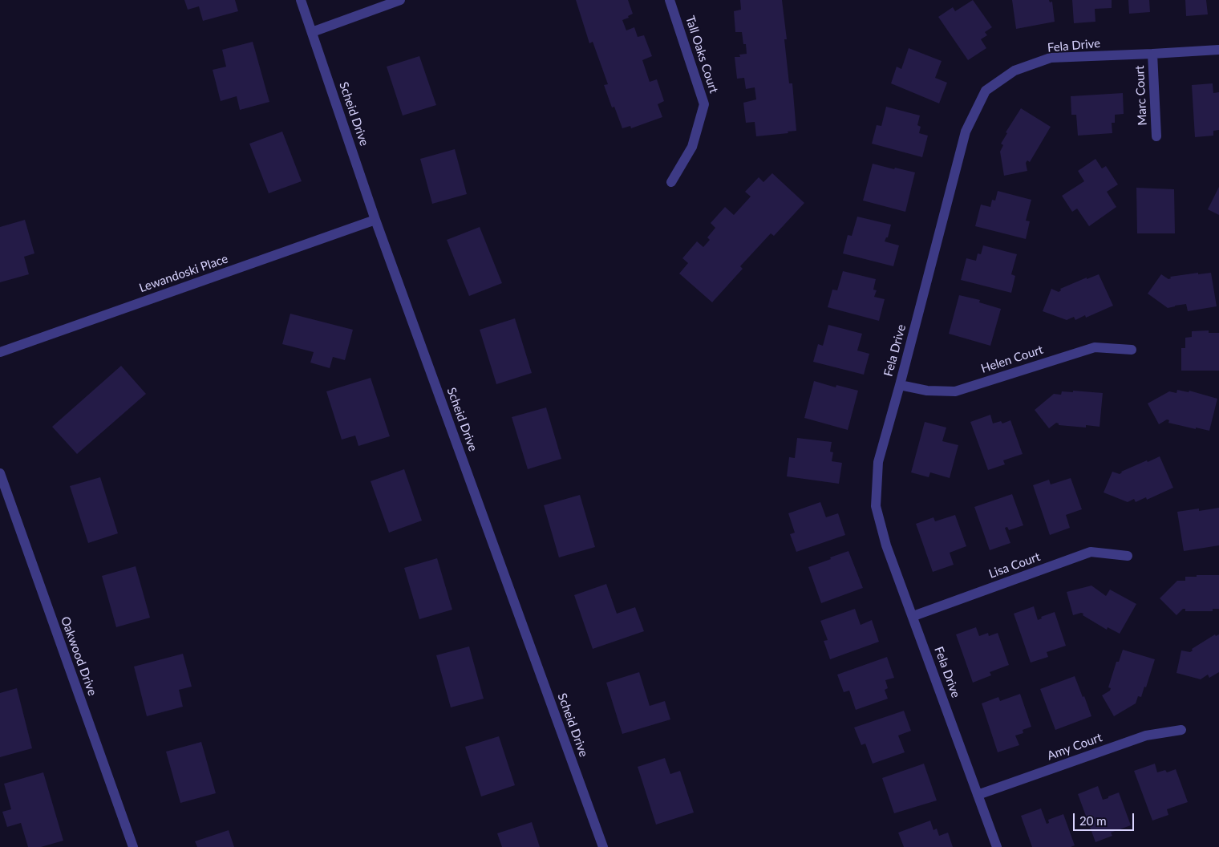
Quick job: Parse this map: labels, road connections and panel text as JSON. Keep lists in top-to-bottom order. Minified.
{"streets":{"street":["Fela Drive","Tall Oaks Court","Marc Court","Scheid Drive","Lewandoski Place","Helen Court","Lisa Court","Oakwood Drive","Amy Court"]},"crossings":[["Fela Drive","Marc Court"],["Fela Drive","Helen Court"],["Fela Drive","Lisa Court"],["Fela Drive","Amy Court"],["Scheid Drive","Lewandoski Place"]],"scale_bar":"20 m"}
